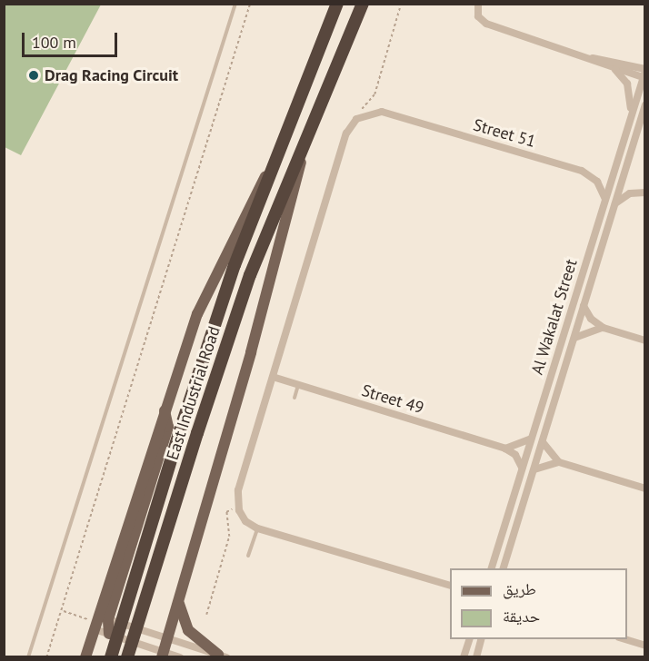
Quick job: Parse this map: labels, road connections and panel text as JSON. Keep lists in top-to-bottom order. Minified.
{"streets":{"highway":["East Industrial Road"],"street":["Street 51","Al Wakalat Street","Street 49"]},"crossings":[["Street 51","Al Wakalat Street"]],"places":["Drag Racing Circuit"],"legend":["طريق","حديقة"],"scale_bar":"100 m"}
